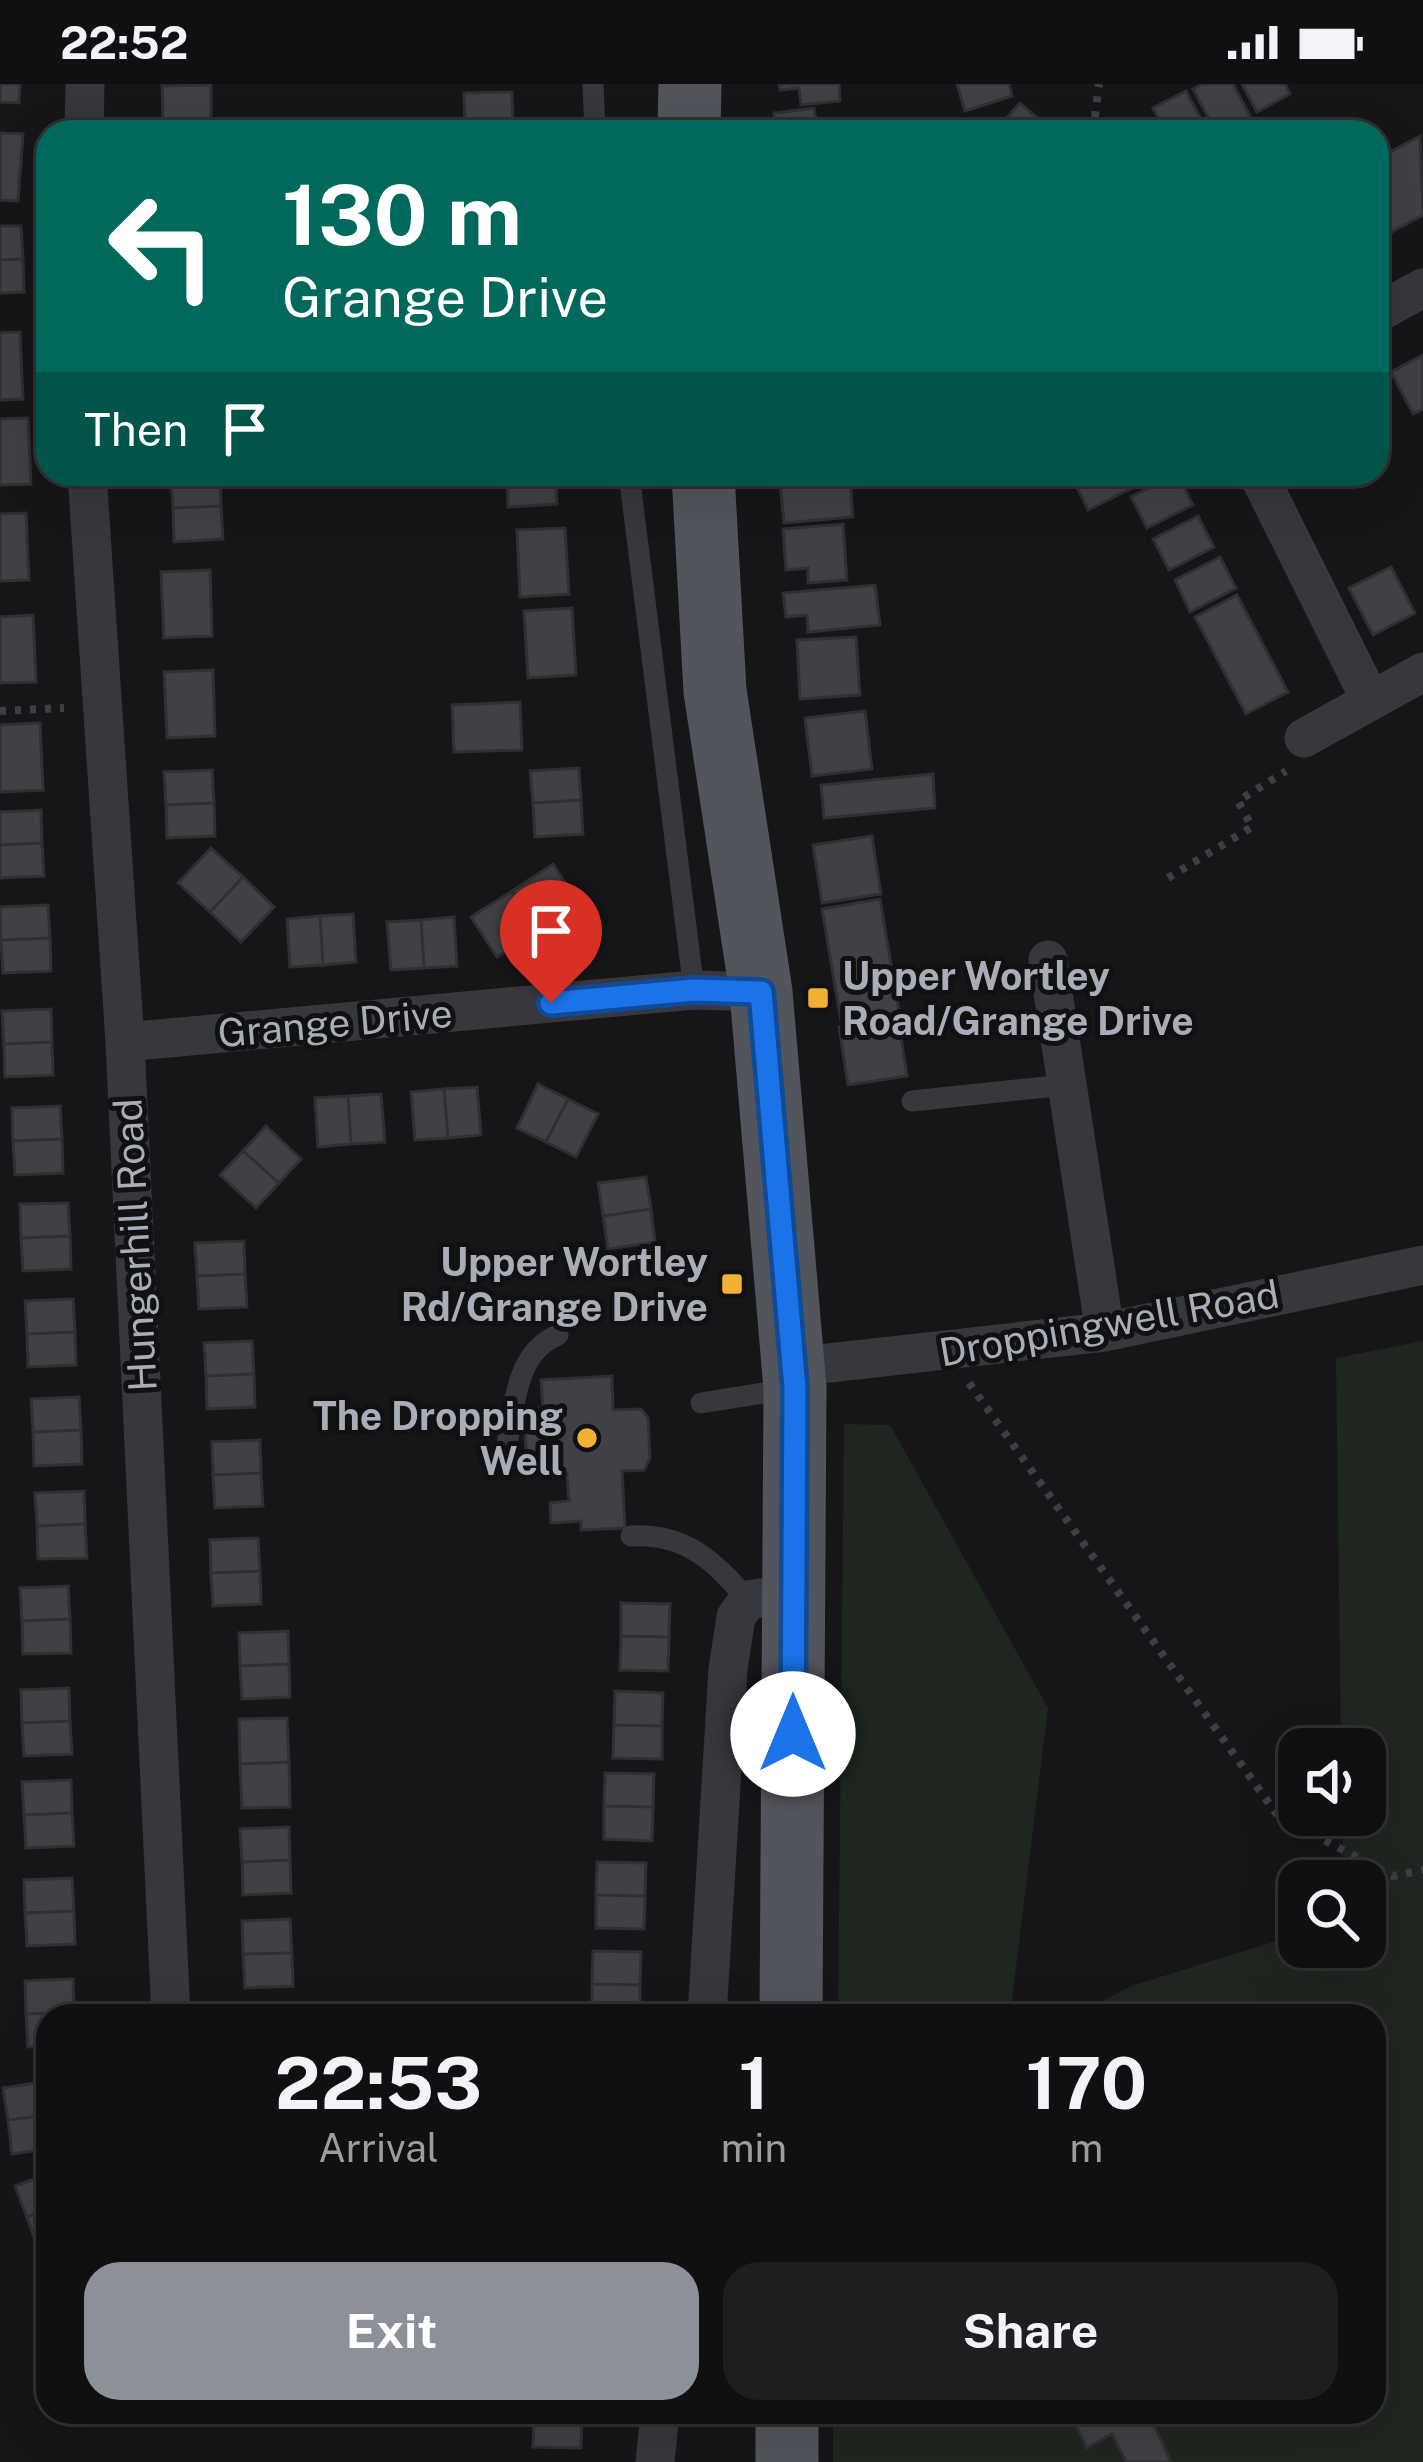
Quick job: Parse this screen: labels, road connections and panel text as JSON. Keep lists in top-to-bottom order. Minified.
{"streets":{"street":["Grange Drive","Hungerhill Road","Droppingwell Road"]},"crossings":[["Grange Drive","Hungerhill Road"]],"places":{"transit":["Upper Wortley Road/Grange Drive","Upper Wortley Rd/Grange Drive"],"other":["The Dropping Well"]},"page":{"status":"22:52","turn":["130 m","Grange Drive"],"then":"Then","eta":["22:53","Arrival","1","min","170","m"],"buttons":["Exit","Share"]}}
